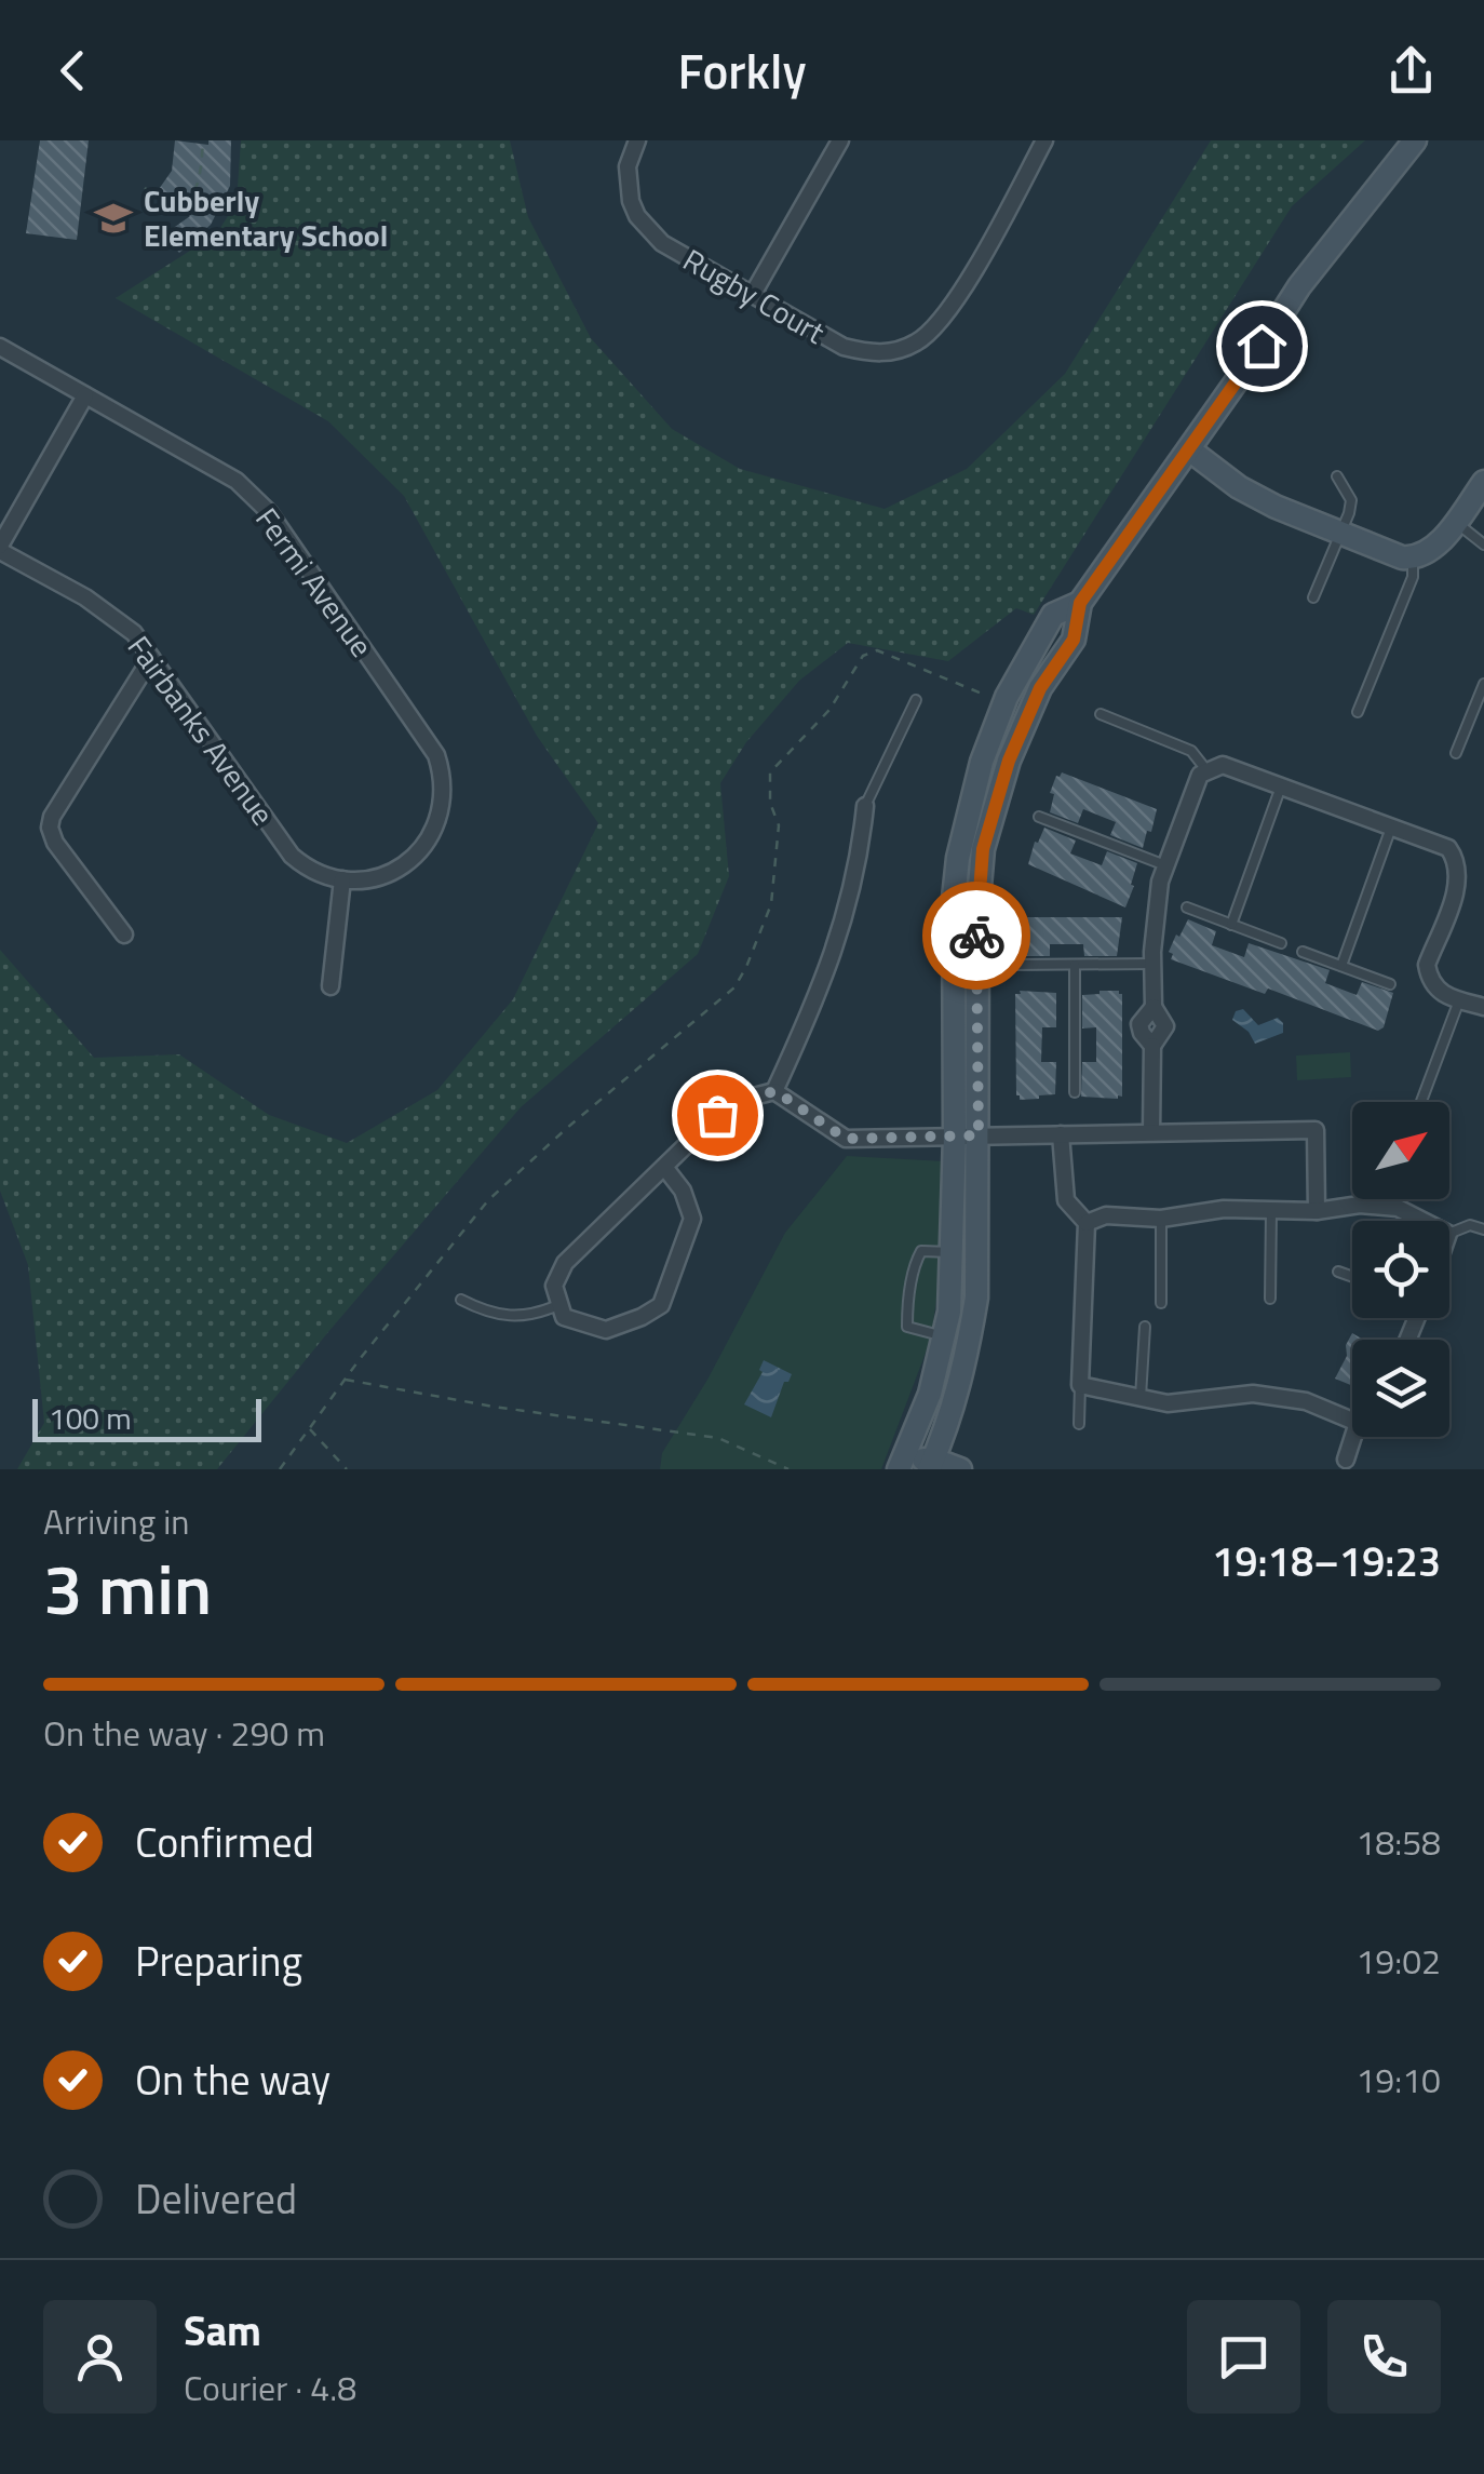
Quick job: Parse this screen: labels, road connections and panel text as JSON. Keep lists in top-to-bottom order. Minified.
{"streets":{"street":["Rugby Court","Fermi Avenue","Fairbanks Avenue"]},"crossings":[["Fermi Avenue","Fairbanks Avenue"]],"places":{"school or university":["Cubberly Elementary School"]},"scale_bar":"100 m","north":"top right","page":{"header":"Forkly","scale":"100 m","heading":["3 min","Arriving in","19:18–19:23"],"panel":["Sam","Courier · 4.8"],"bar":"On the way · 290 m","list":[["Confirmed","18:58"],["Preparing","19:02"],["On the way","19:10"],"Delivered"]}}
